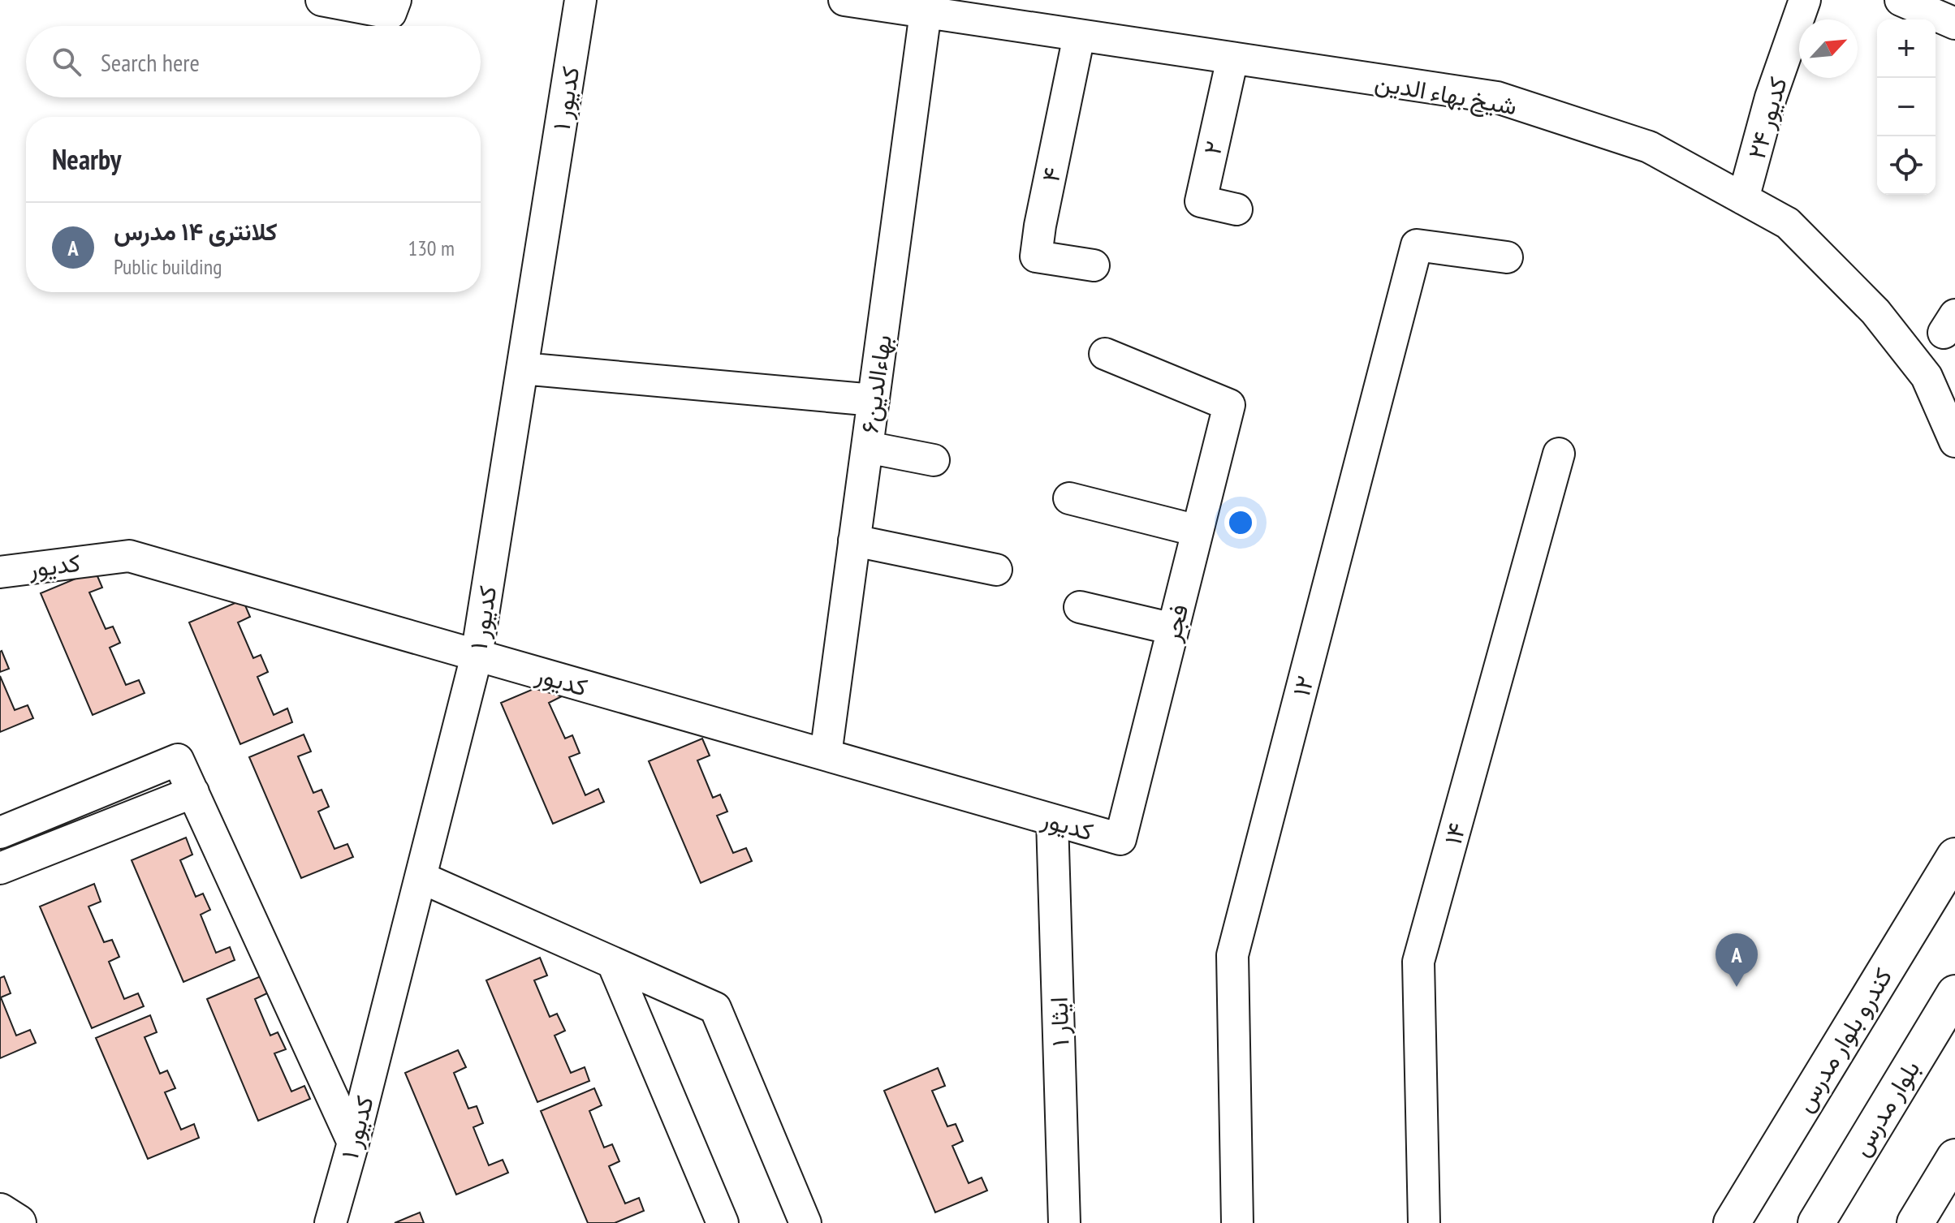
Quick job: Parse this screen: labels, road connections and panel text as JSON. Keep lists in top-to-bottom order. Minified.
{"streets":{"main road":["کندرو بلوار مدرس","بلوار مدرس"],"street":["شیخ بهاء الدین","کدیور ۱","کدیور ۲۴","۲","۴","۶بهاءالدين","کدیور","فجر","۱۲","۱۴","ایثار ۱"]},"crossings":[["شیخ بهاء الدین","کدیور ۲۴"],["شیخ بهاء الدین","۲"],["شیخ بهاء الدین","۴"],["شیخ بهاء الدین","۶بهاءالدين"],["کدیور ۱","کدیور"],["۶بهاءالدين","کدیور"],["کدیور","فجر"],["کدیور","ایثار ۱"]],"north":"top right","page":{"map_buttons":["+","−"],"search":"Search here","heading":"Nearby","list":[{"mark":"A","name":"کلانتری ۱۴ مدرس","note":"Public building","value":"130 m"}],"pins":"A"}}
